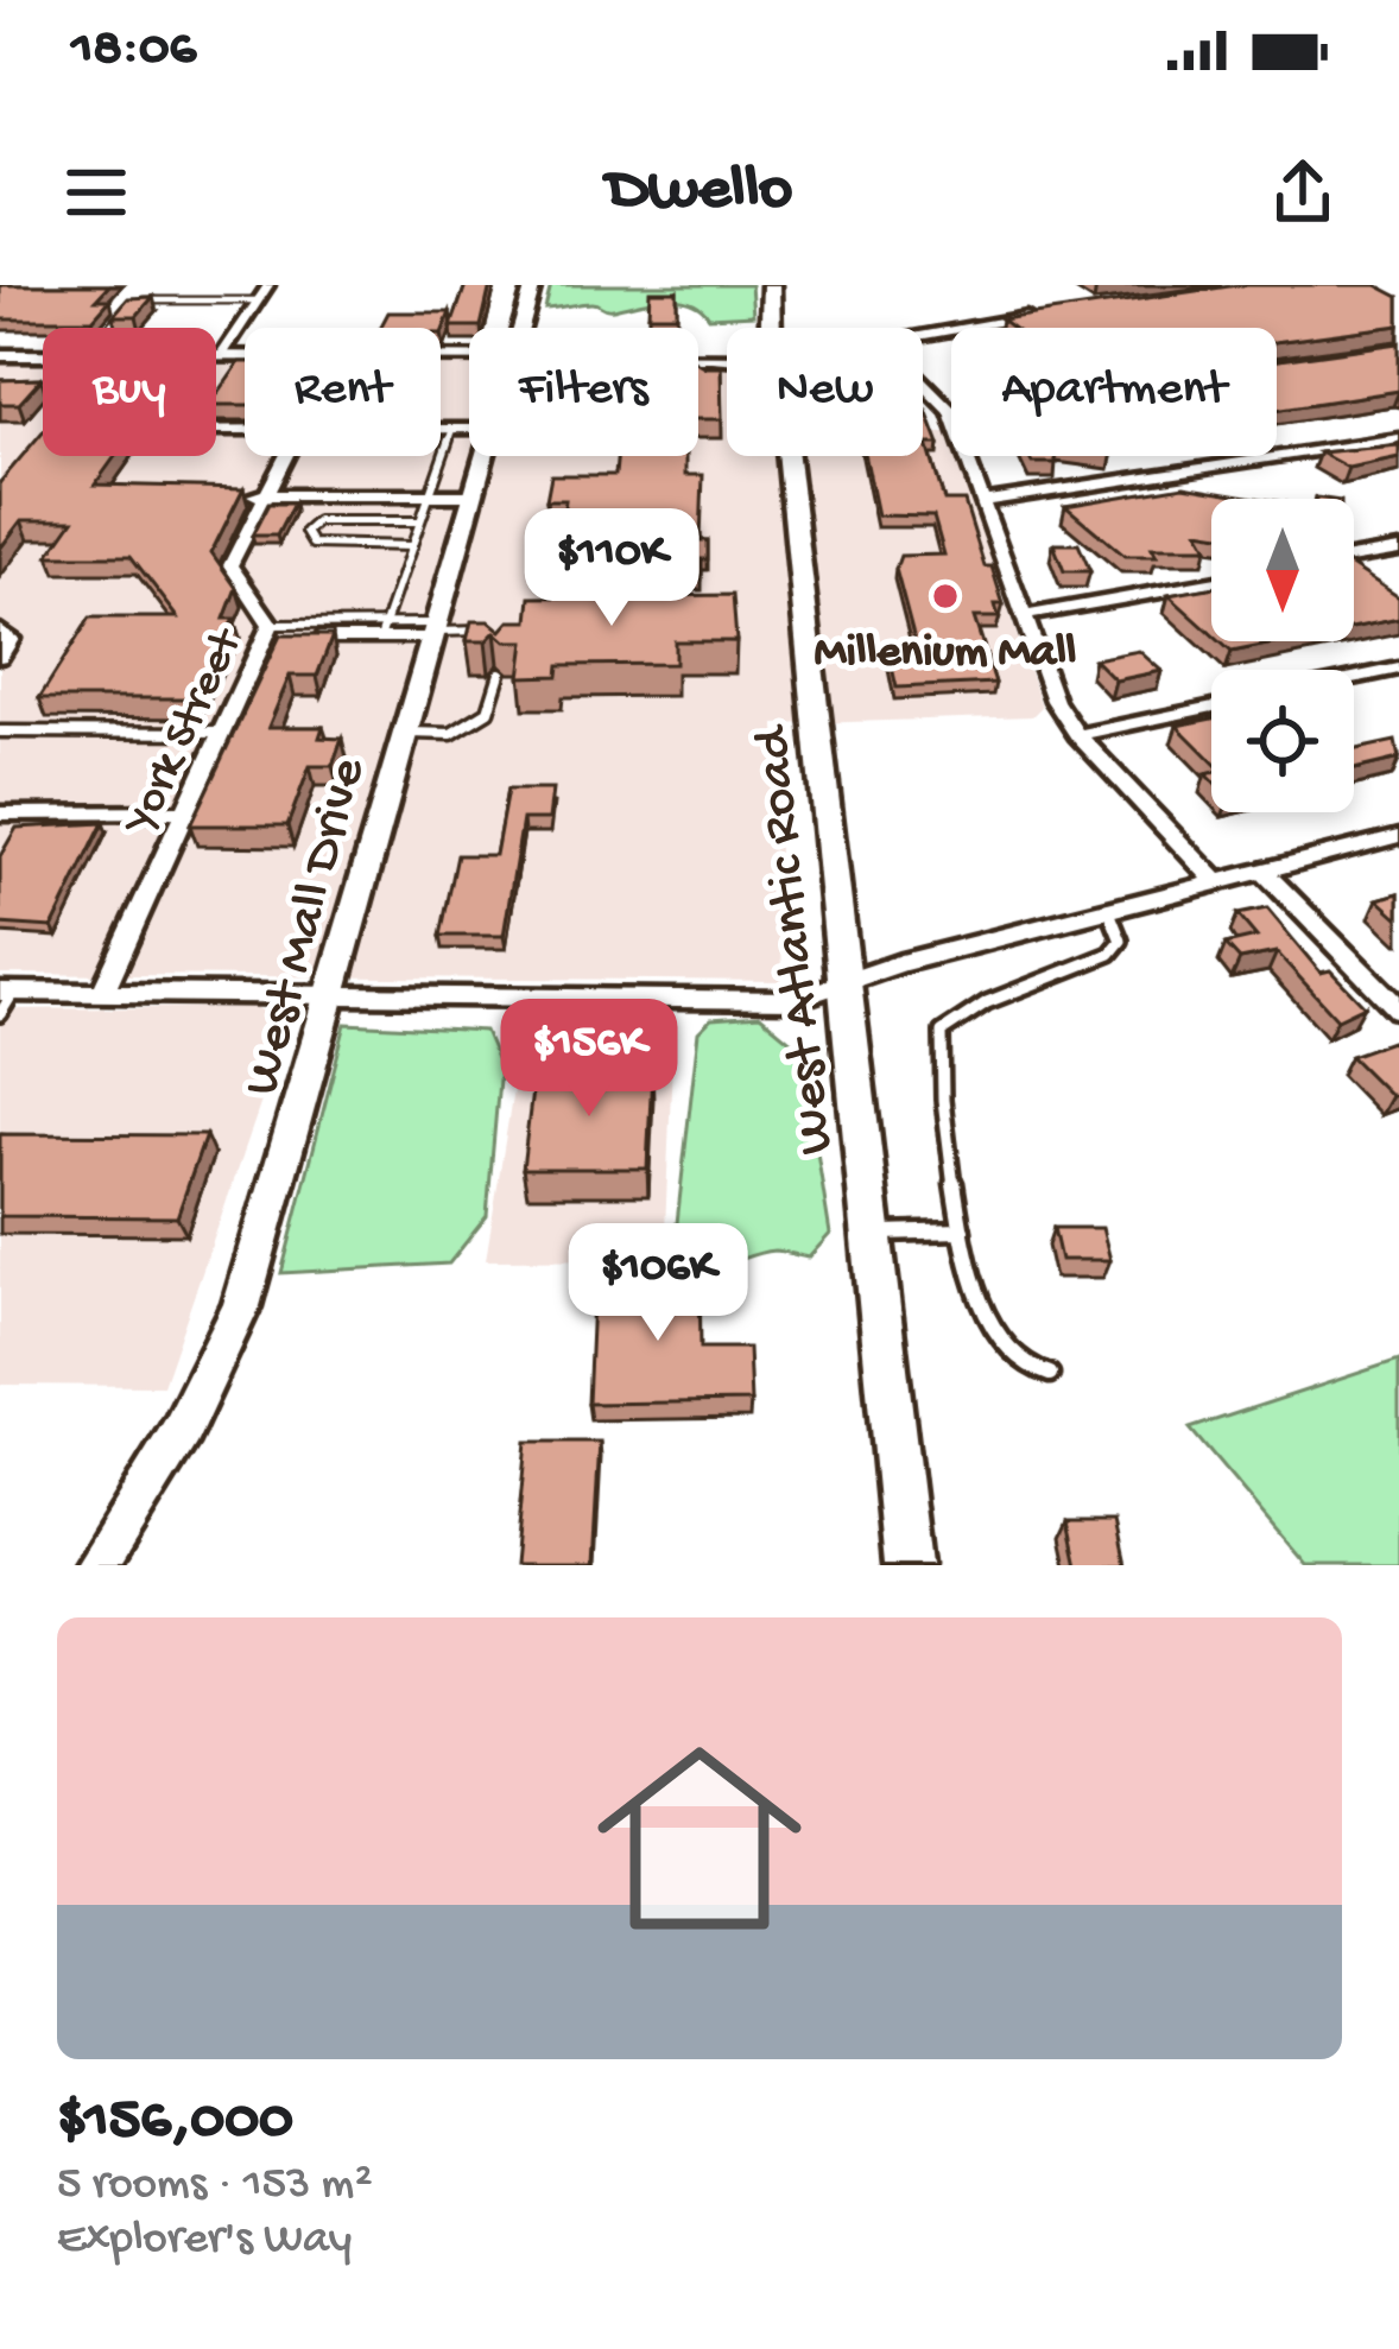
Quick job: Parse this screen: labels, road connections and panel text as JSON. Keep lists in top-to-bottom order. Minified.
{"streets":{"main road":["West Atlantic Road"],"street":["York Street","West Mall Drive"]},"places":["Millenium Mall"],"north":"bottom","page":{"status":"18:06","header":"Dwello","chip":["Buy","Rent","Filters","New","Apartment"],"price":["$110K","$156K","$106K"],"list":[{"name":"$156,000","note":"5 rooms · 153 m² · Explorer's Way"}]}}
